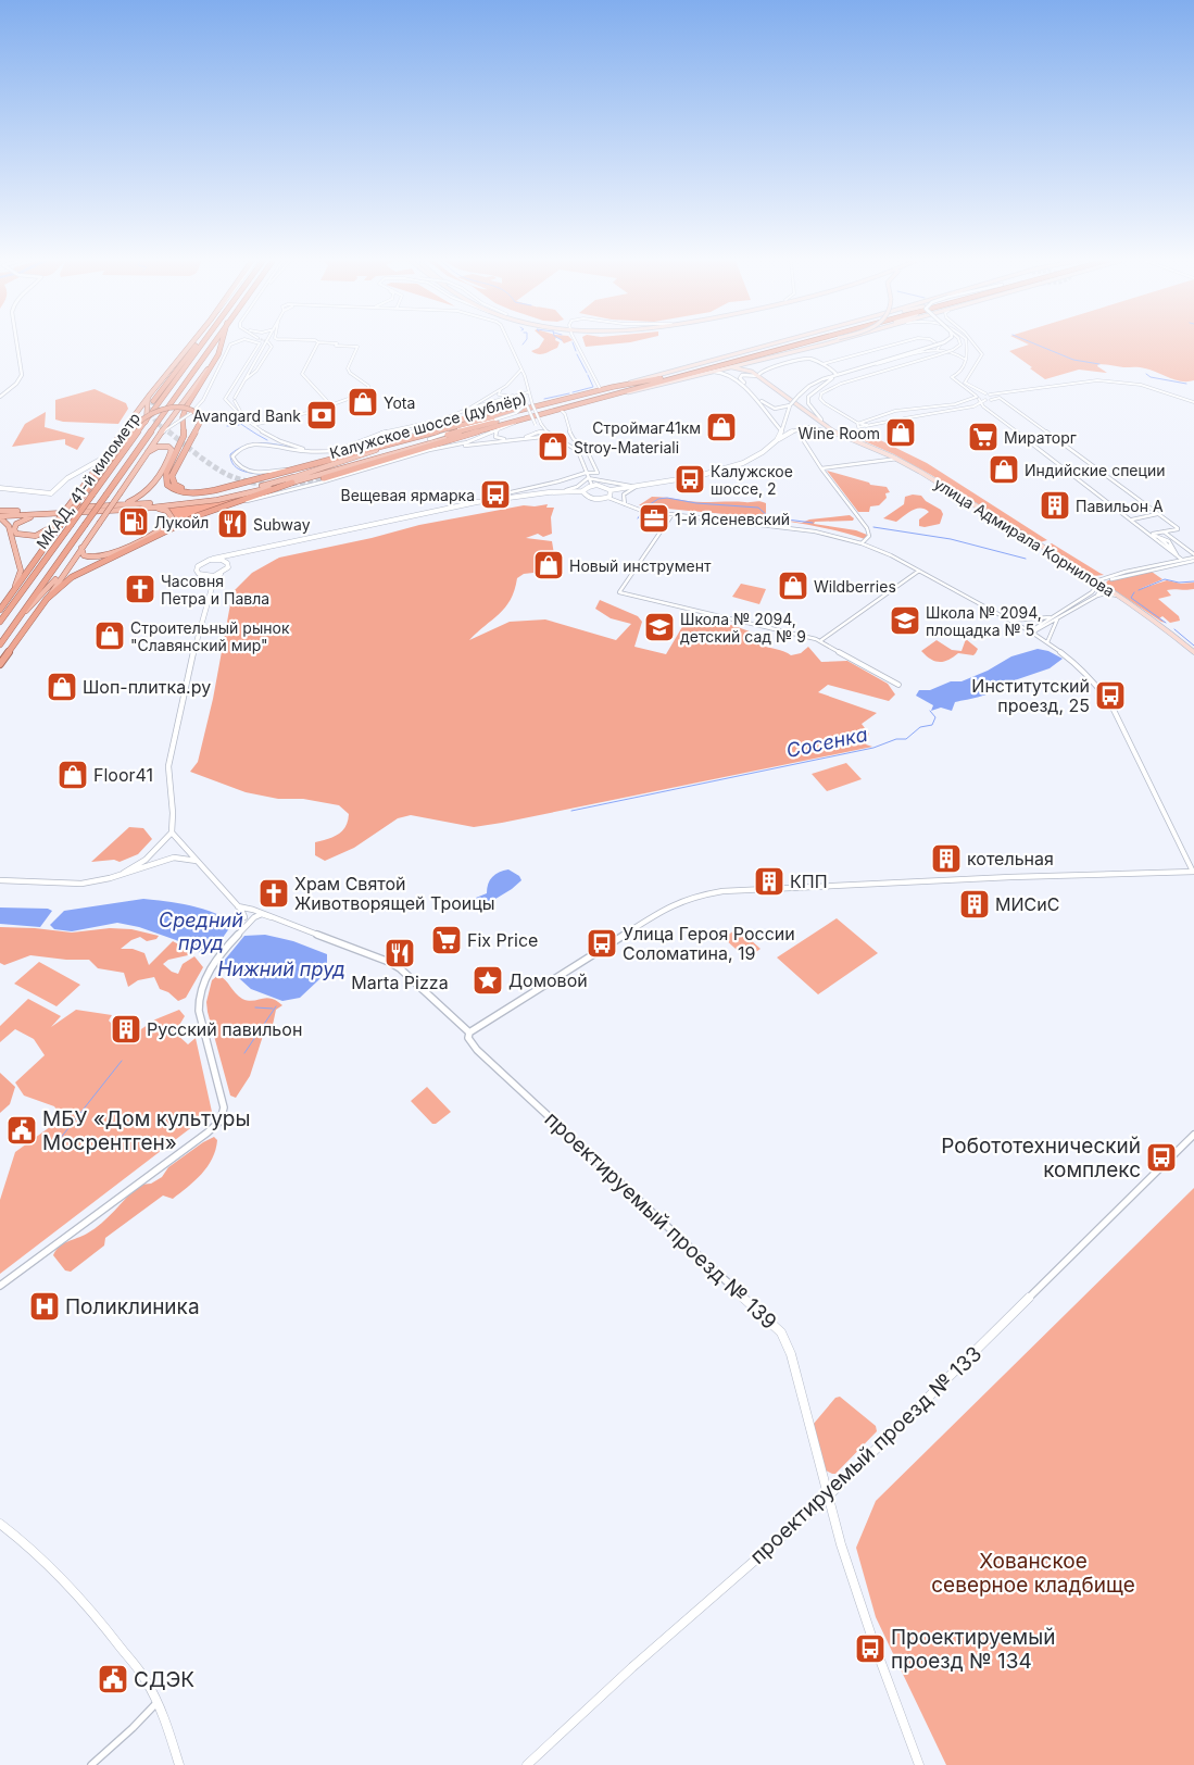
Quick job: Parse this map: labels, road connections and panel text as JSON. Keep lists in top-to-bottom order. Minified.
{"streets":{"highway":["Калужское шоссе (дублёр)","МКАД, 41-й километр"],"main road":["улица Адмирала Корнилова"],"street":["проектируемый проезд № 139","проектируемый проезд № 133"]},"crossings":[["проектируемый проезд № 139","проектируемый проезд № 133"]],"water":["Сосенка","Средний пруд","Нижний пруд"],"parks":["Хованское северное кладбище"],"places":{"shop":["Yota","Строймаг41км","Wine Room","Stroy-Materiali","Индийские специи","Новый инструмент","Wildberries","Строительный рынок \"Славянский мир\"","Шоп-плитка.ру","Floor41"],"bank":["Avangard Bank"],"supermarket":["Мираторг","Fix Price"],"bus stop":["Калужское шоссе, 2","Вещевая ярмарка","Институтский проезд, 25","Улица Героя России Соломатина, 19","Робототехнический комплекс","Проектируемый проезд № 134"],"building":["Павильон А","котельная","КПП","МИСиС","Русский павильон"],"office":["1-й Ясеневский"],"fuel station":["Лукойл"],"restaurant":["Subway","Marta Pizza"],"church":["Часовня Петра и Павла","Храм Святой Животворящей Троицы"],"school or university":["Школа № 2094, площадка № 5","Школа № 2094, детский сад № 9"],"place":["Домовой"],"public building":["МБУ «Дом культуры Мосрентген»","СДЭК"],"hospital":["Поликлиника"]}}
